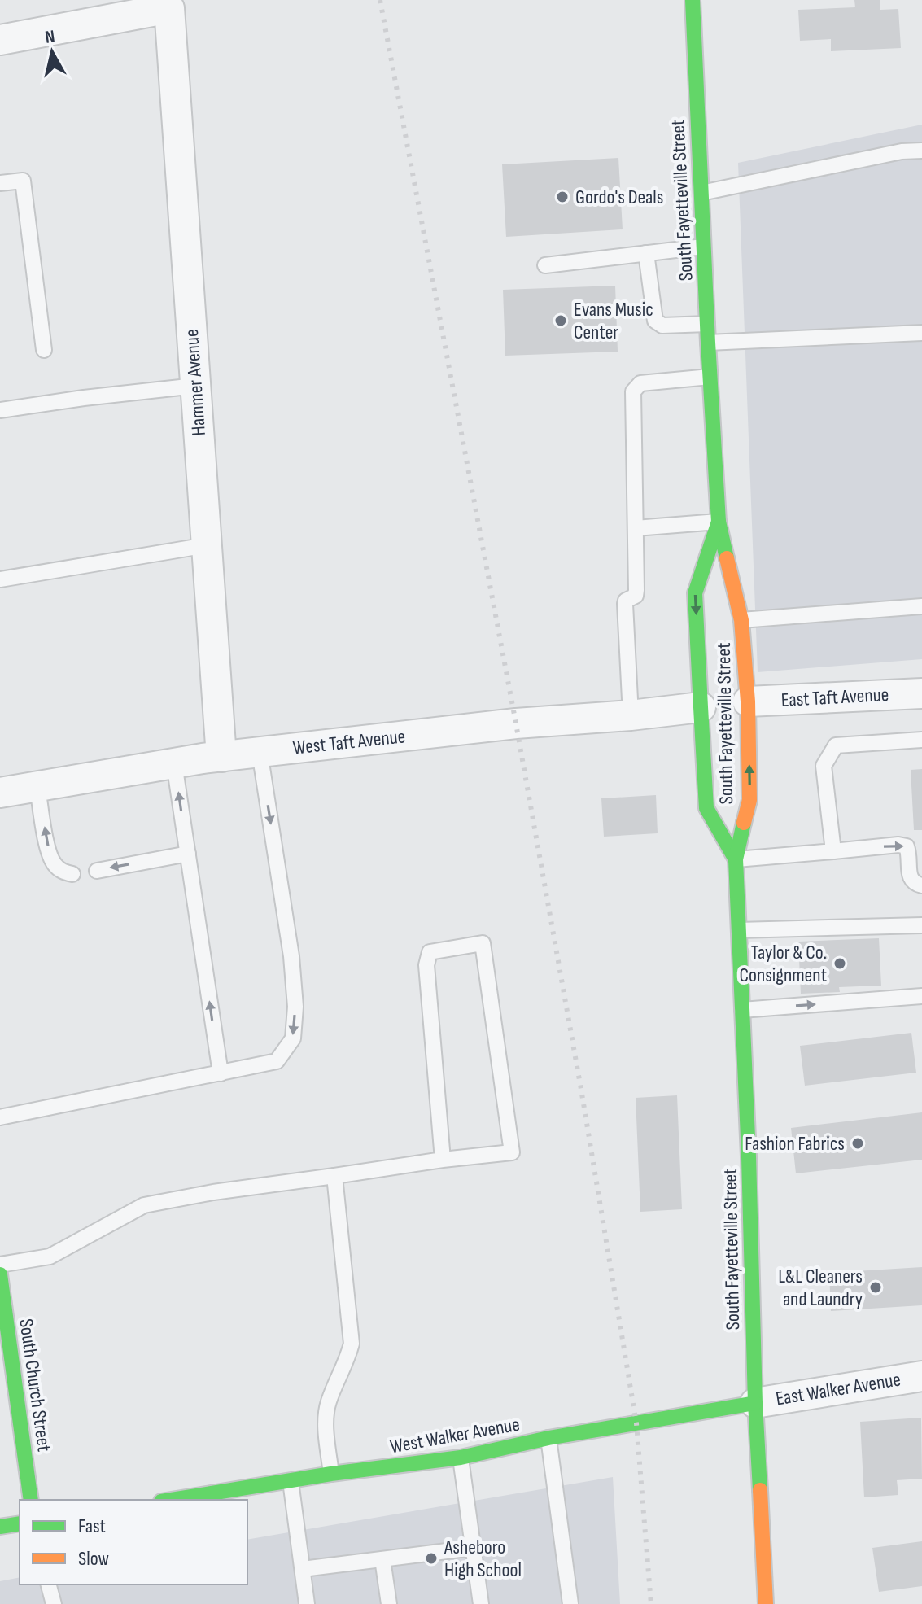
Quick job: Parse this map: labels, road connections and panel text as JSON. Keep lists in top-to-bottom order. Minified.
{"streets":{"main road":["South Fayetteville Street","South Church Street","West Walker Avenue"],"street":["Hammer Avenue","East Taft Avenue","West Taft Avenue","East Walker Avenue"]},"crossings":[["South Fayetteville Street","East Taft Avenue"],["South Fayetteville Street","East Walker Avenue"],["South Fayetteville Street","West Walker Avenue"],["Hammer Avenue","West Taft Avenue"],["East Walker Avenue","West Walker Avenue"]],"places":["Gordo's Deals","Evans Music Center","Taylor & Co. Consignment","Fashion Fabrics","L&L Cleaners and Laundry","Asheboro High School"],"legend":["Fast","Slow"],"north":"top"}
